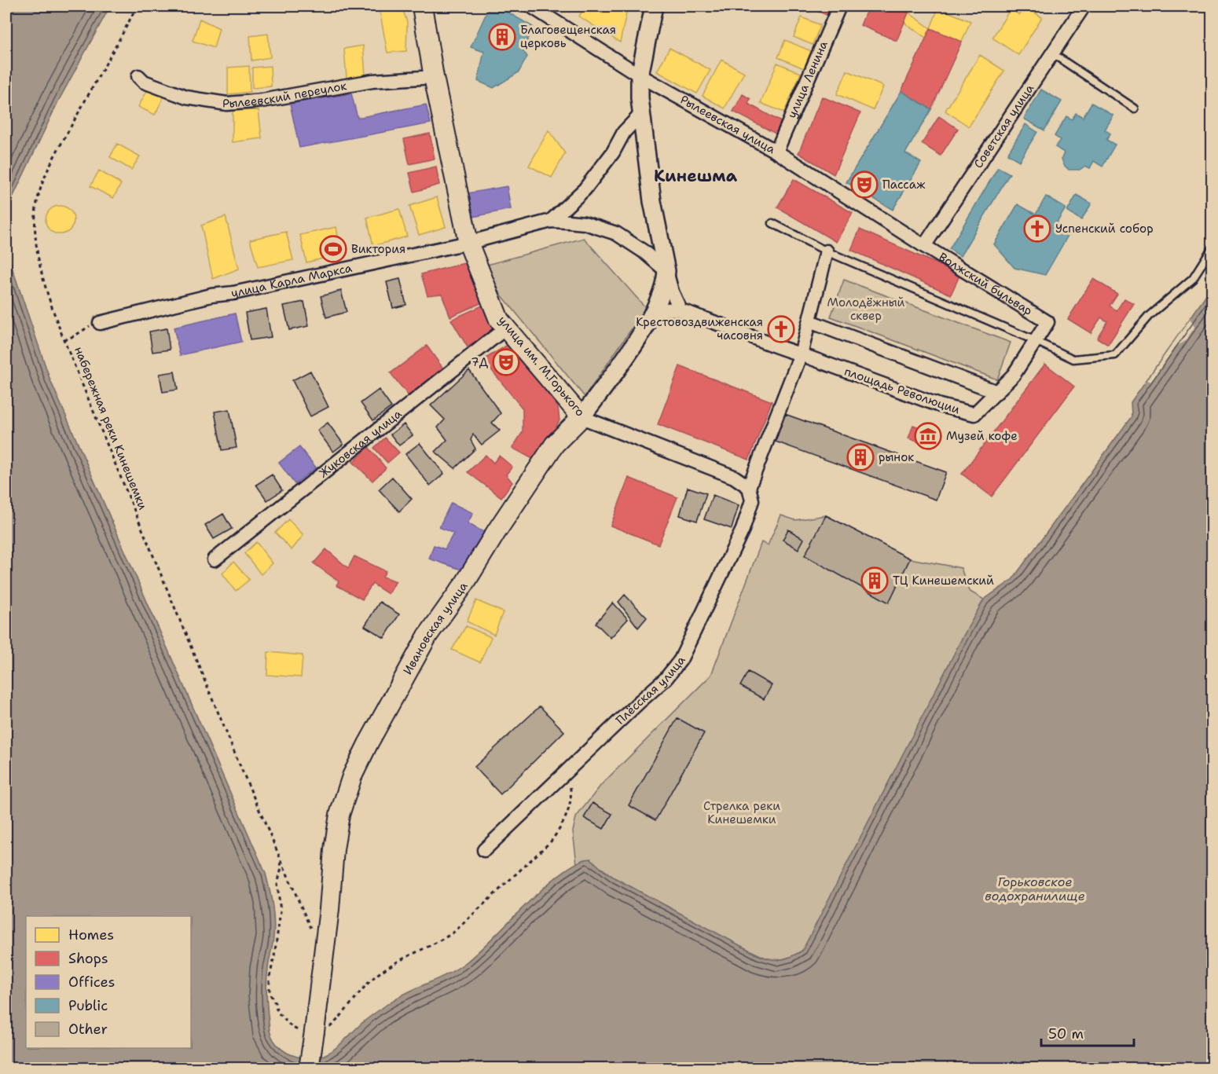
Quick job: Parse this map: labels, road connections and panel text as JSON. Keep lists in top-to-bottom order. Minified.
{"streets":{"main road":["улица им. М.Горького","Ивановская улица"],"street":["улица Ленина","Рылеевский переулок","Рылеевская улица","Советская улица","улица Карла Маркса","Волжский бульвар","площадь Революции","Жуковская улица","Плёсская улица"],"path":["набережная реки Кинешемки"]},"crossings":[["улица Ленина","Рылеевская улица"],["Рылеевский переулок","улица им. М.Горького"],["Рылеевская улица","Советская улица"],["Рылеевская улица","Волжский бульвар"],["Советская улица","Волжский бульвар"],["улица Карла Маркса","улица им. М.Горького"],["улица Карла Маркса","Ивановская улица"],["Волжский бульвар","площадь Революции"],["улица им. М.Горького","Жуковская улица"],["улица им. М.Горького","Ивановская улица"],["улица им. М.Горького","Плёсская улица"]],"districts":["Кинешма"],"water":["Горьковское водохранилище"],"parks":["Молодёжный сквер","Стрелка реки Кинешемки"],"places":{"building":["Благовещенская церковь","рынок","ТЦ Кинешемский"],"theatre":["Пассаж","7Д"],"church":["Успенский собор","Крестовоздвиженская часовня"],"sports":["Виктория"],"museum":["Музей кофе"]},"legend":["Homes","Shops","Offices","Public","Other"],"scale_bar":"50 m"}
